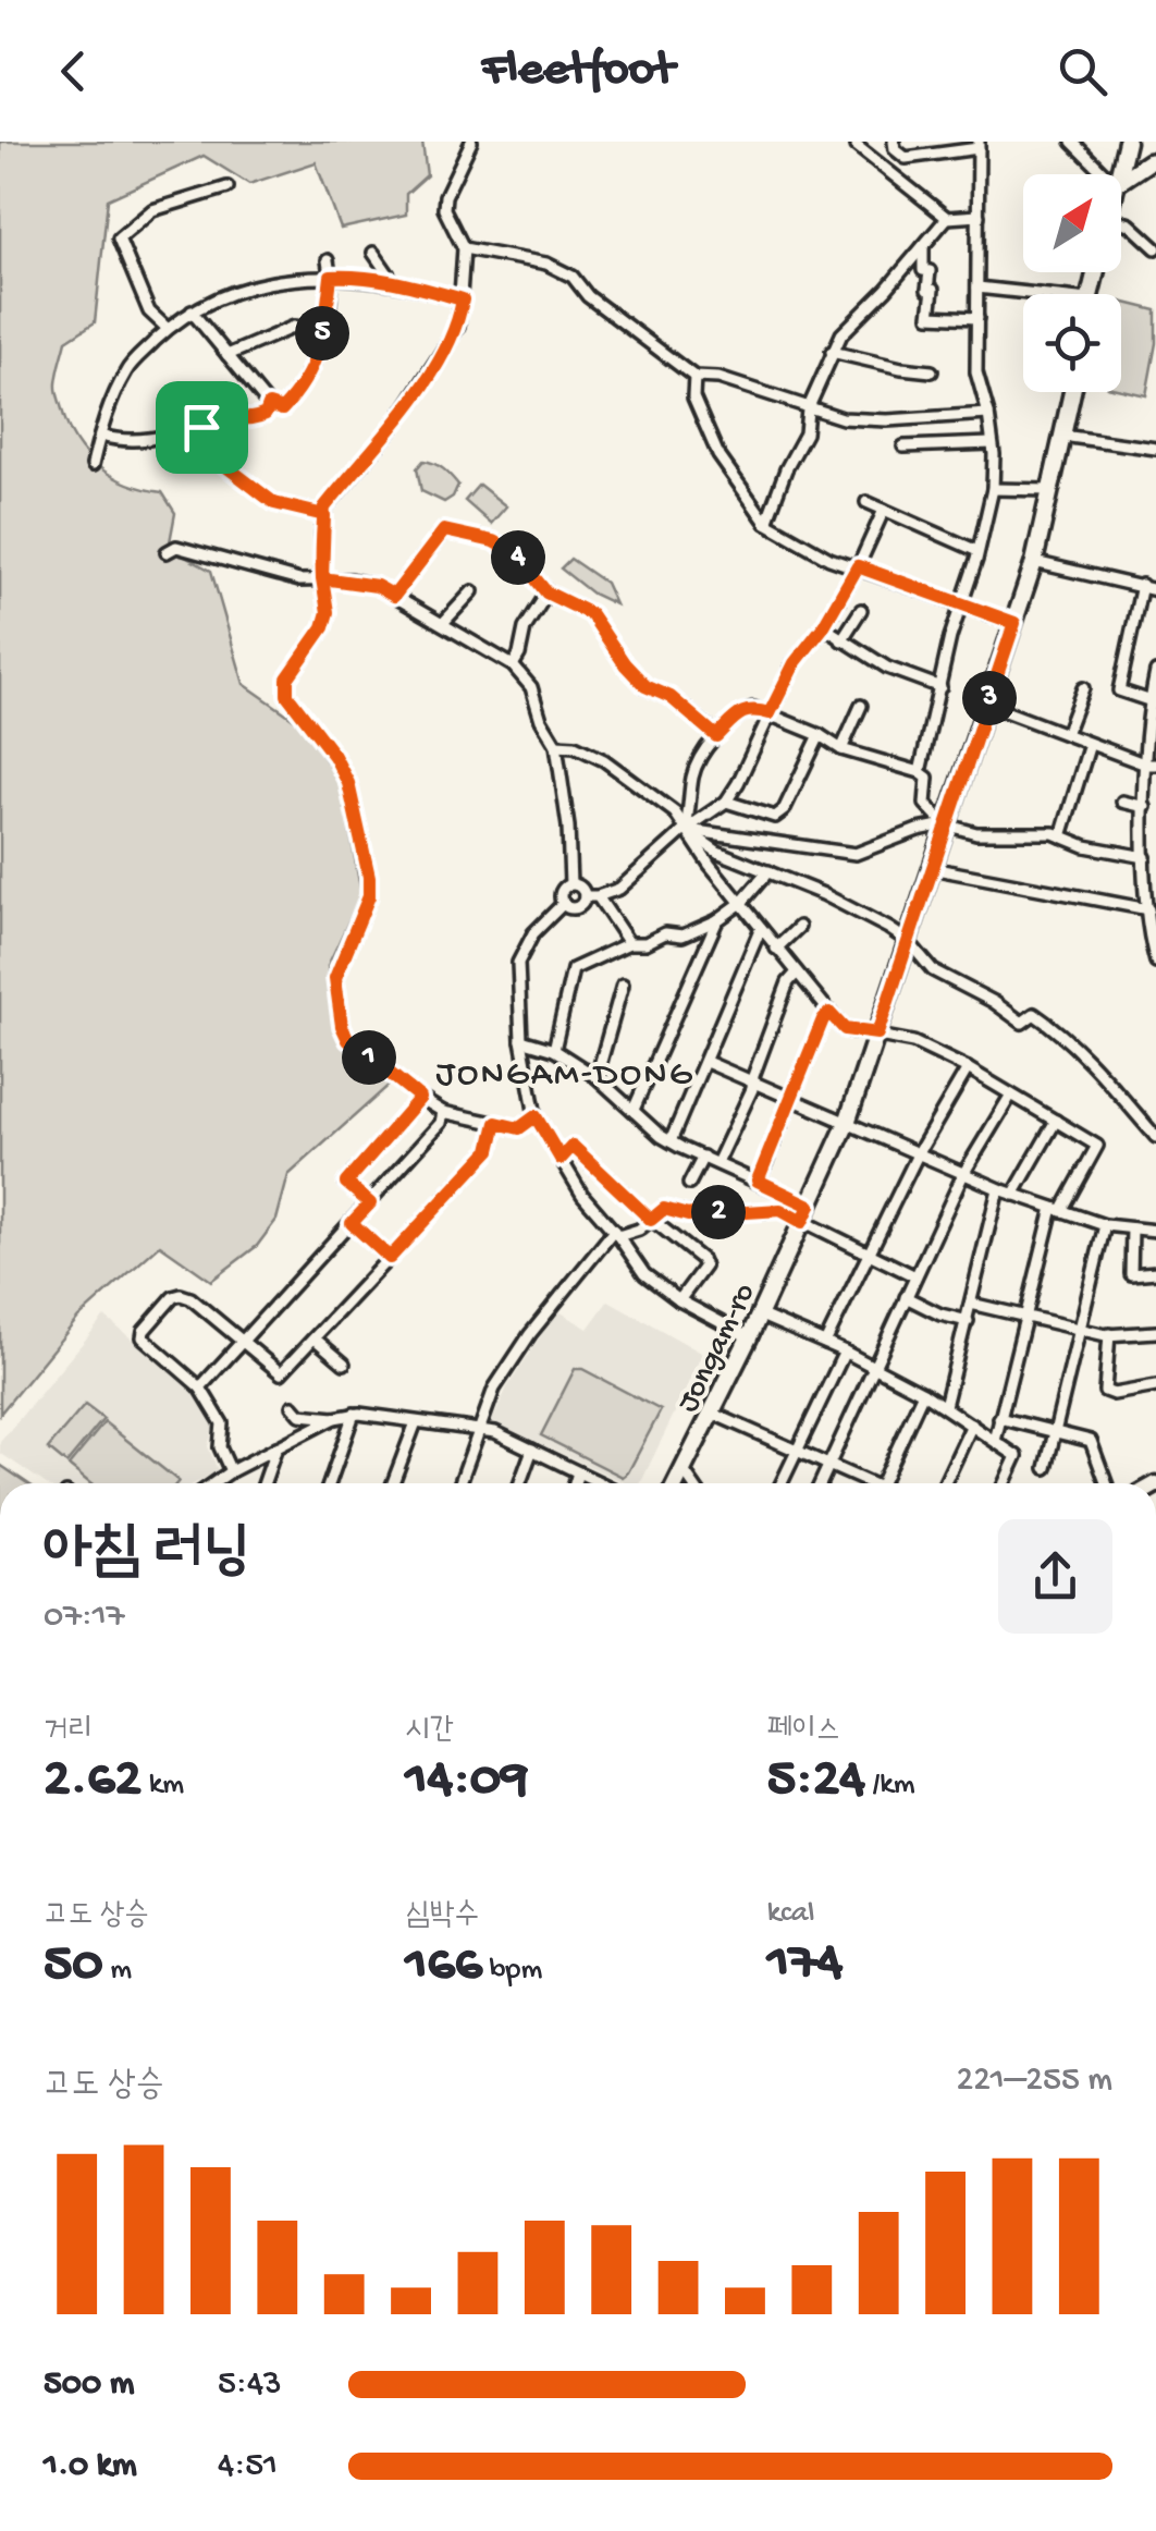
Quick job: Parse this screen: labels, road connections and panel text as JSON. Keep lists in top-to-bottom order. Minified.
{"streets":{"main road":["Jongam-ro"]},"districts":["JONGAM-DONG"],"north":"top right","page":{"header":"Fleetfoot","pins":["5","4","3","1","2"],"heading":["아침 러닝","07:17"],"stats":[["거리","2.62 km"],["시간","14:09"],["페이스","5:24 /km"],["고도 상승","50 m"],["심박수","166 bpm"],["kcal","174"]],"chart":["고도 상승","221–255 m"],"list":[{"name":"500 m","note":"5:43"},{"name":"1.0 km","note":"4:51"}]}}
